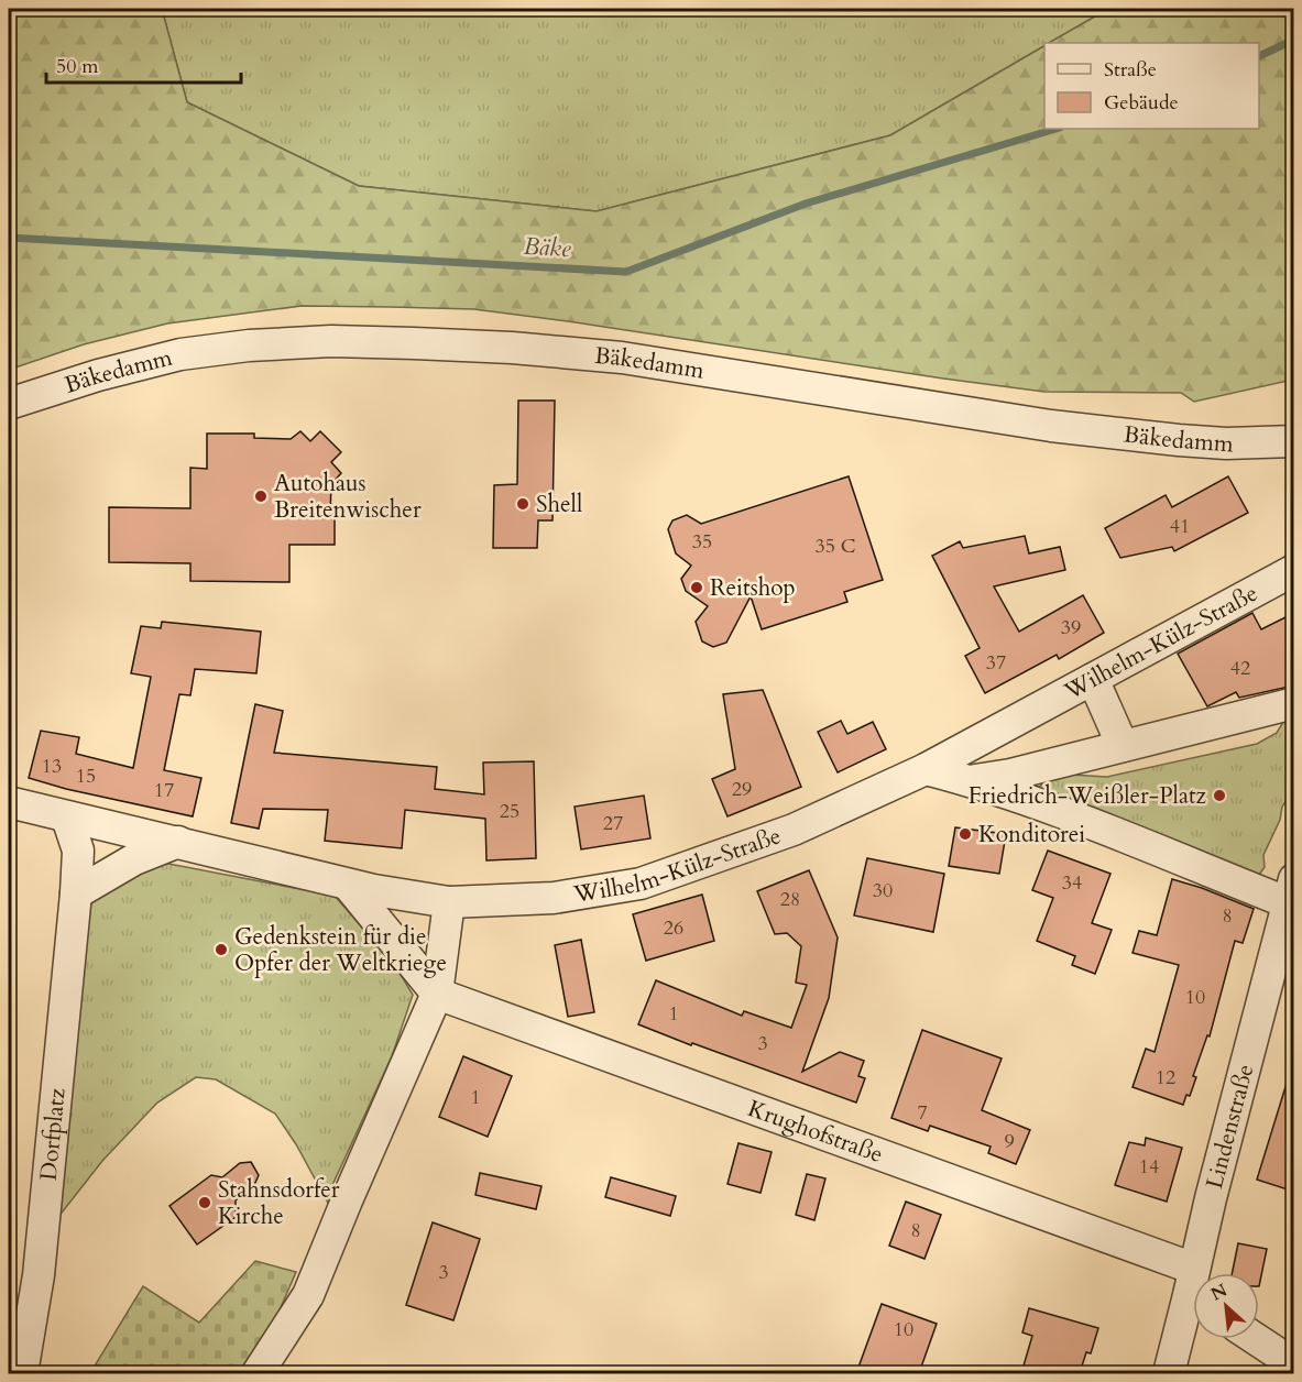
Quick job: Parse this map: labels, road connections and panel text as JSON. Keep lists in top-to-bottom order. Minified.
{"streets":{"street":["Bäkedamm","Wilhelm-Külz-Straße","Lindenstraße","Krughofstraße","Dorfplatz"]},"crossings":[["Wilhelm-Külz-Straße","Dorfplatz"]],"water":["Bäke"],"places":["Autohaus Breitenwischer","Shell","Reitshop","Friedrich-Weißler-Platz","Konditorei","Gedenkstein für die Opfer der Weltkriege","Stahnsdorfer Kirche"],"house_numbers":["41","35","35 C","39","37","42","13","15","29","17","25","27","34","30","28","8","26","10","1","3","12","1","7","9","14","8","3","10"],"legend":["Straße","Gebäude"],"scale_bar":"50 m","north":"top left"}
